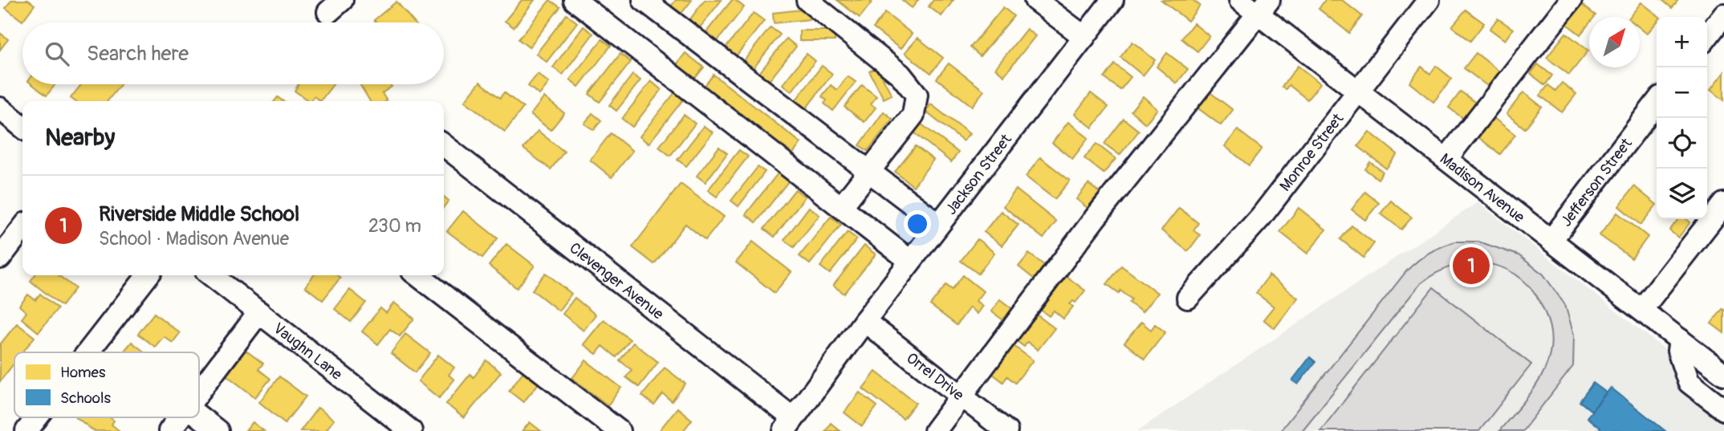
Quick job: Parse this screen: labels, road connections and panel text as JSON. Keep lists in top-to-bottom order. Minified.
{"streets":{"street":["Monroe Street","Jackson Street","Jefferson Street","Madison Avenue","Clevenger Avenue","Vaughn Lane","Orrel Drive"]},"crossings":[["Monroe Street","Madison Avenue"],["Jackson Street","Clevenger Avenue"],["Jackson Street","Orrel Drive"],["Jefferson Street","Madison Avenue"]],"legend":["Homes","Schools"],"north":"top right","page":{"map_buttons":["+","−"],"search":"Search here","heading":"Nearby","list":[{"mark":"1","name":"Riverside Middle School","note":"School · Madison Avenue","value":"230 m"}],"pins":"1"}}
